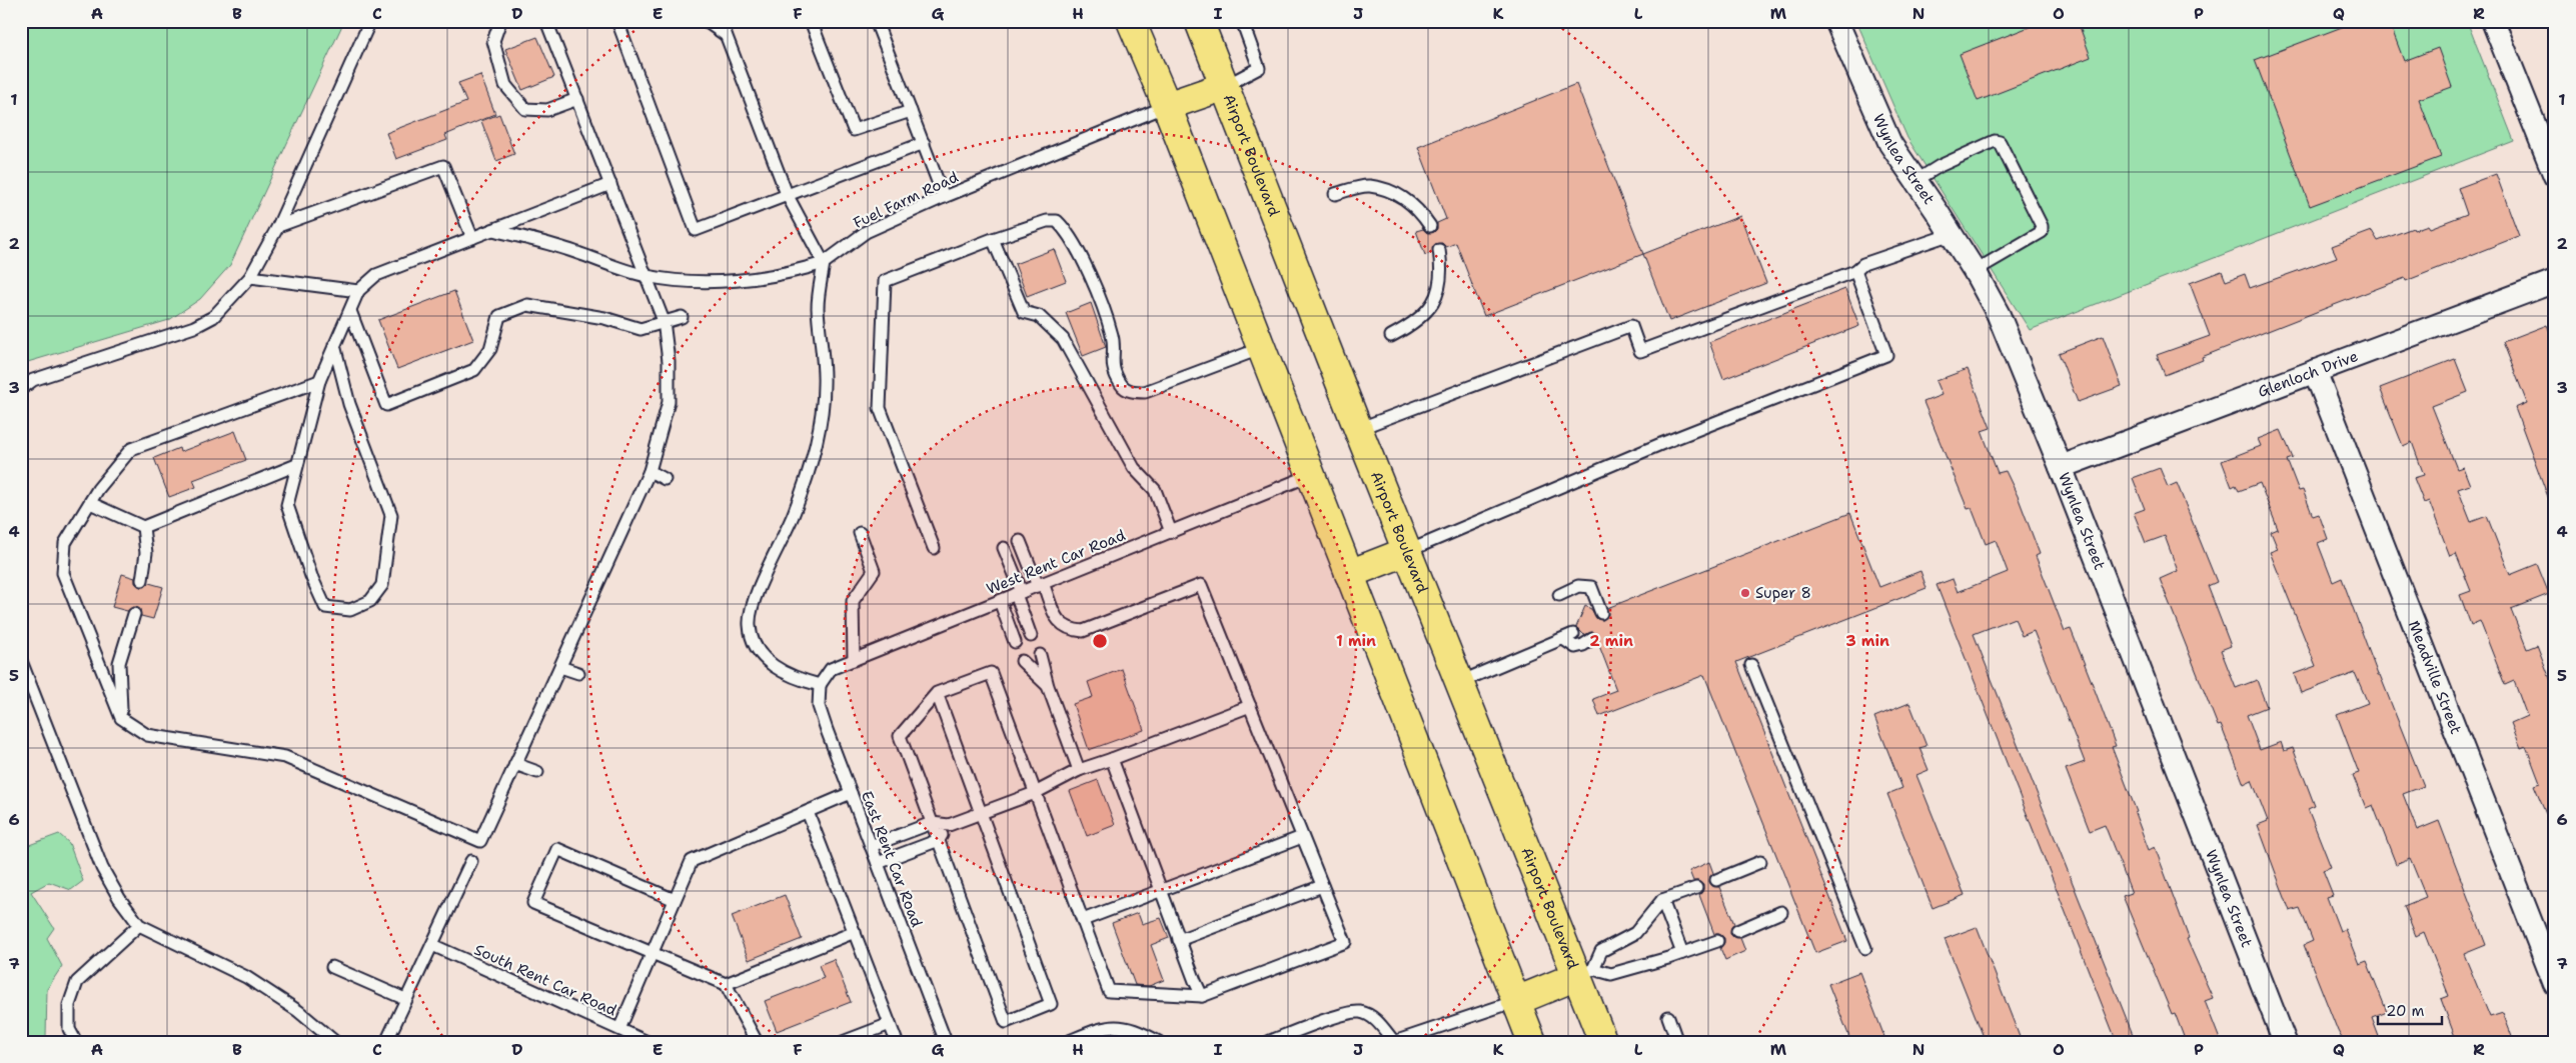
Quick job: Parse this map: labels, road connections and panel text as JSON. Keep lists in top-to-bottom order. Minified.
{"streets":{"main road":["Airport Boulevard"],"street":["Wynlea Street","Glenloch Drive","Meadville Street"],"lane":["Fuel Farm Road","West Rent Car Road","East Rent Car Road","South Rent Car Road"]},"crossings":[["Wynlea Street","Glenloch Drive"],["Glenloch Drive","Meadville Street"],["West Rent Car Road","East Rent Car Road"]],"places":["Super 8"],"scale_bar":"20 m","grid":{"columns":["A","B","C","D","E","F","G","H","I","J","K","L","M","N","O","P","Q","R"],"rows":["1","2","3","4","5","6","7"]},"rings":["1 min","2 min","3 min"]}
